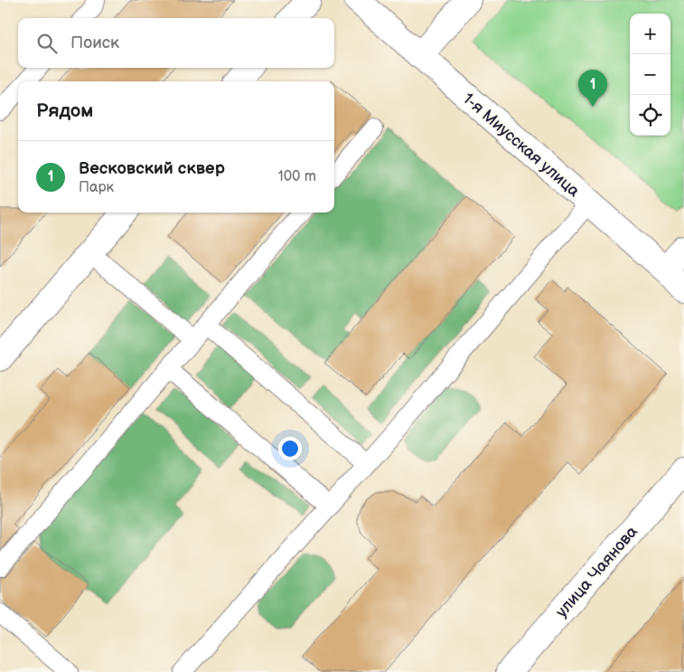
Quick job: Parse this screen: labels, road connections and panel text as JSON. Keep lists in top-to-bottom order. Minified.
{"streets":{"street":["1-я Миусская улица","улица Чаянова"]},"page":{"map_buttons":["+","−"],"search":"Поиск","pins":"1","heading":"Рядом","list":[{"mark":"1","name":"Весковский сквер","note":"Парк","value":"100 m"}]}}
